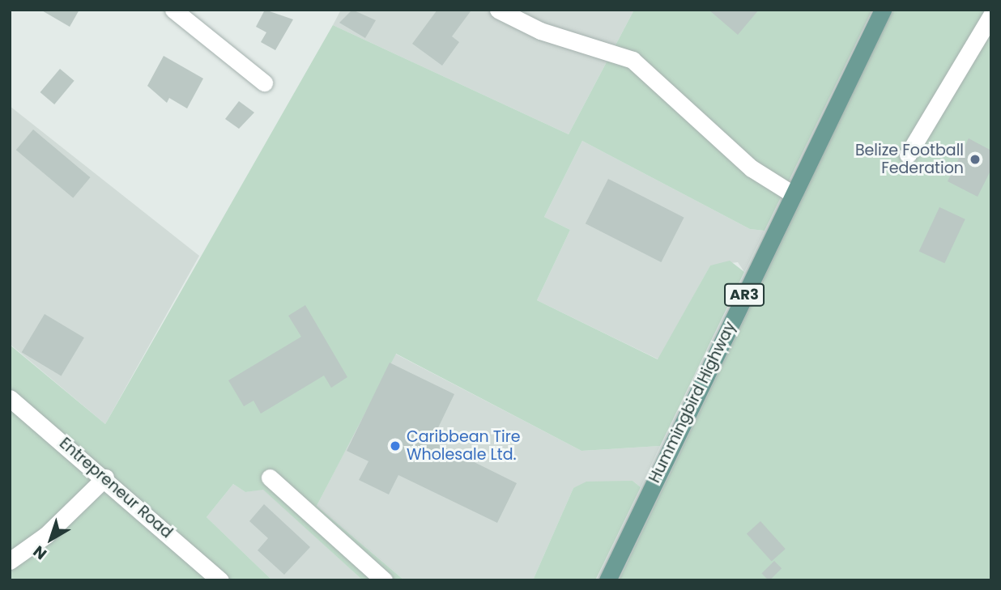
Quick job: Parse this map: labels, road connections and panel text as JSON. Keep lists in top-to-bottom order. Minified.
{"streets":{"main road":["AR3","Hummingbird Highway"],"street":["Entrepreneur Road"]},"places":["Belize Football Federation","Caribbean Tire Wholesale Ltd."],"north":"bottom left"}
